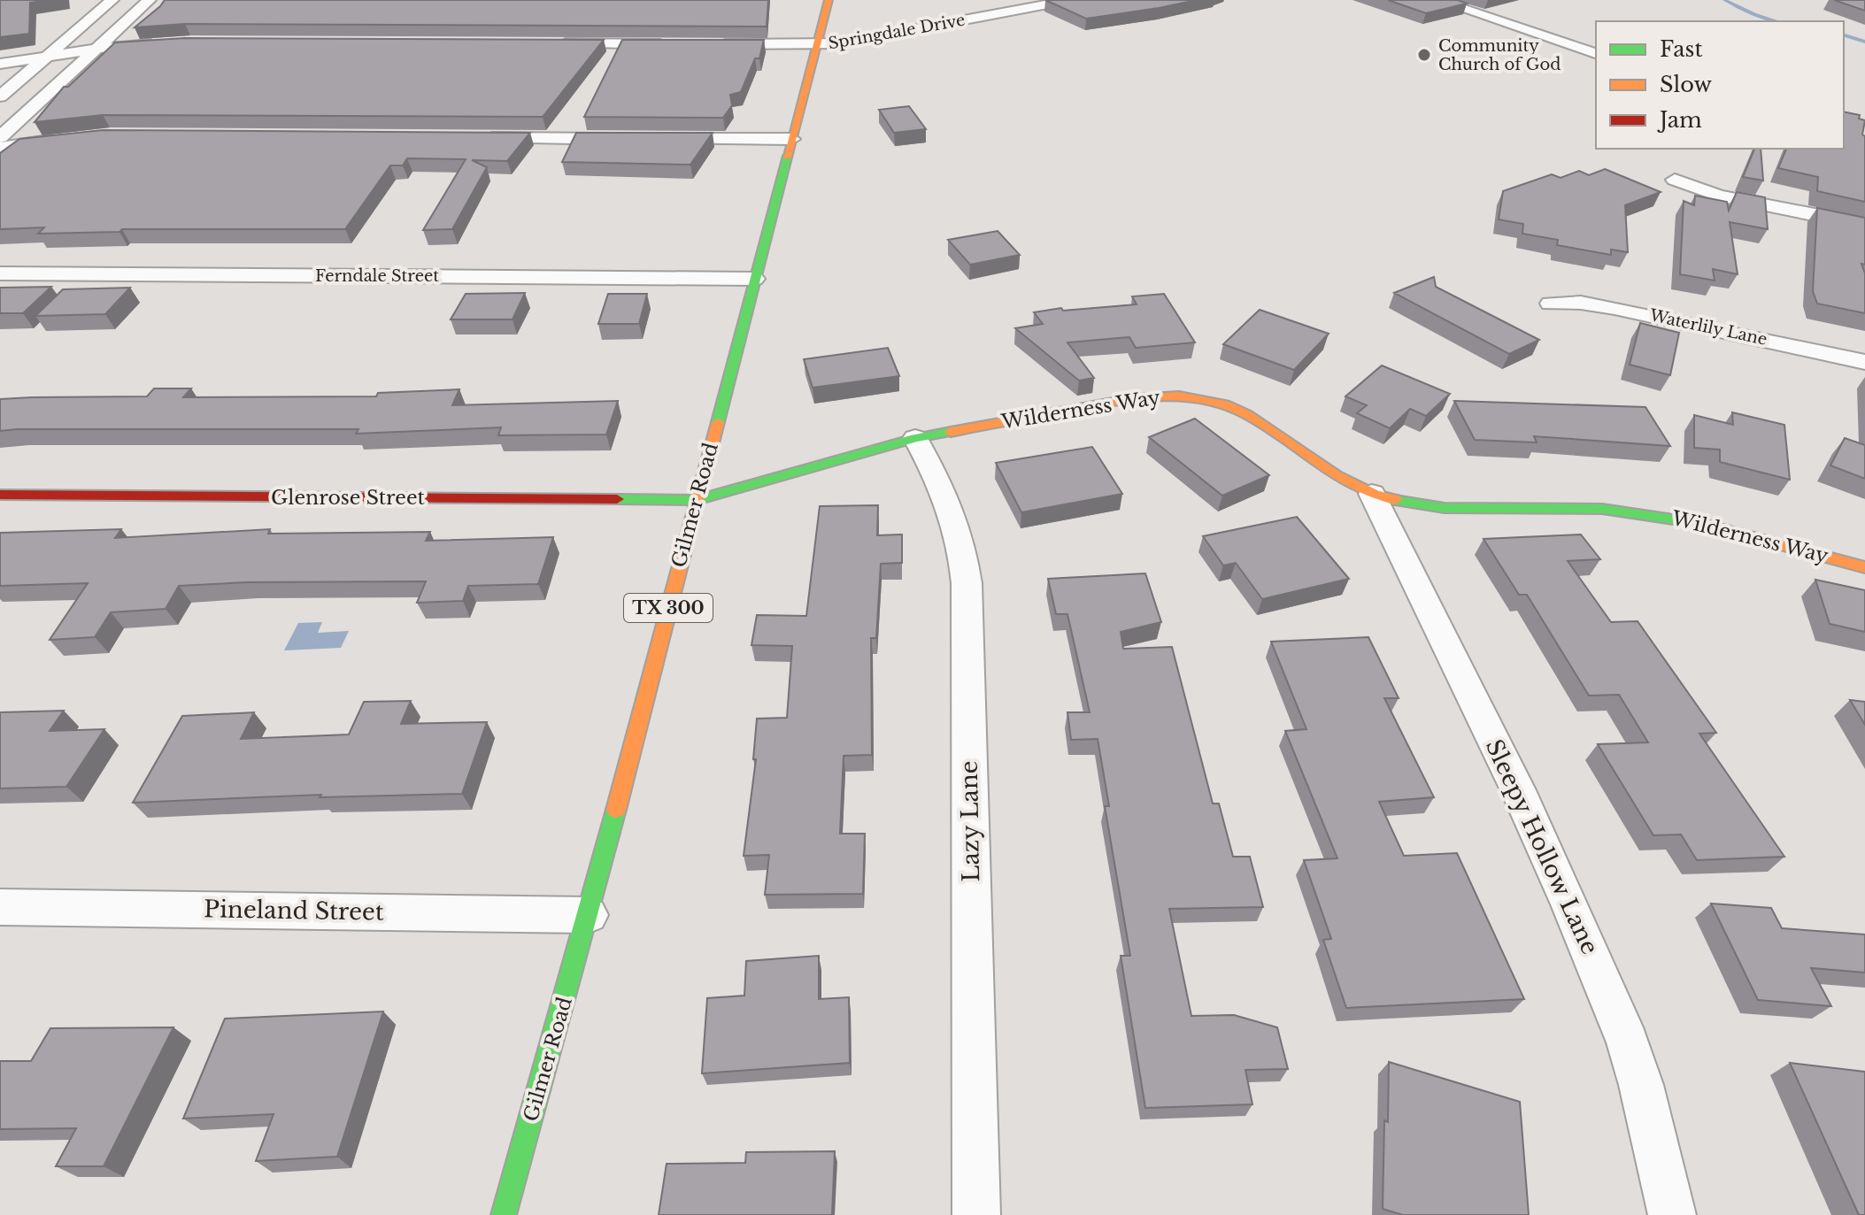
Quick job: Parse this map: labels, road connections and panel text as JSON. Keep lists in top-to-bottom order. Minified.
{"streets":{"main road":["Wilderness Way","Glenrose Street","Gilmer Road","TX 300"],"street":["Springdale Drive","Ferndale Street","Waterlily Lane","Lazy Lane","Sleepy Hollow Lane","Pineland Street"]},"crossings":[["Springdale Drive","Gilmer Road"],["Ferndale Street","Gilmer Road"],["Wilderness Way","Glenrose Street"],["Wilderness Way","Gilmer Road"],["Wilderness Way","Lazy Lane"],["Wilderness Way","Sleepy Hollow Lane"],["Glenrose Street","Gilmer Road"],["Gilmer Road","Pineland Street"]],"places":["Community Church of God"],"legend":["Fast","Slow","Jam"]}
